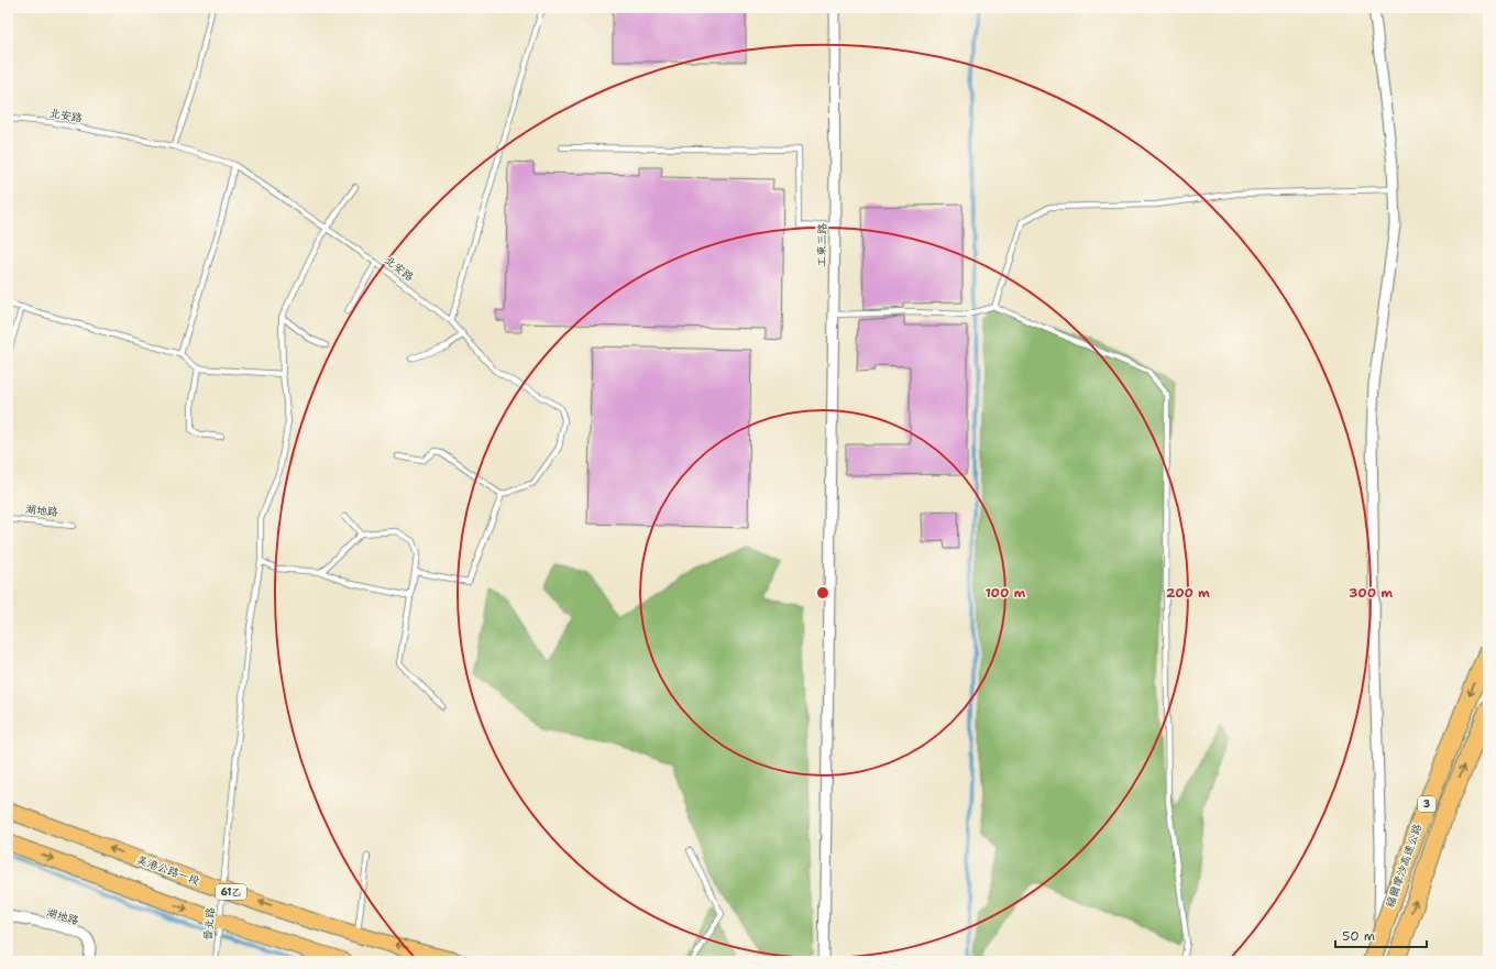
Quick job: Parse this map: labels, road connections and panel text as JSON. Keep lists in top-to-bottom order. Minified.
{"streets":{"highway":["3","福爾摩沙高速公路"],"main road":["美港公路一段","61乙"],"street":["工東三路","湖地路"],"lane":["北安路","晉北路"]},"crossings":[["美港公路一段","晉北路"]],"scale_bar":"50 m","rings":["100 m","200 m","300 m"]}
